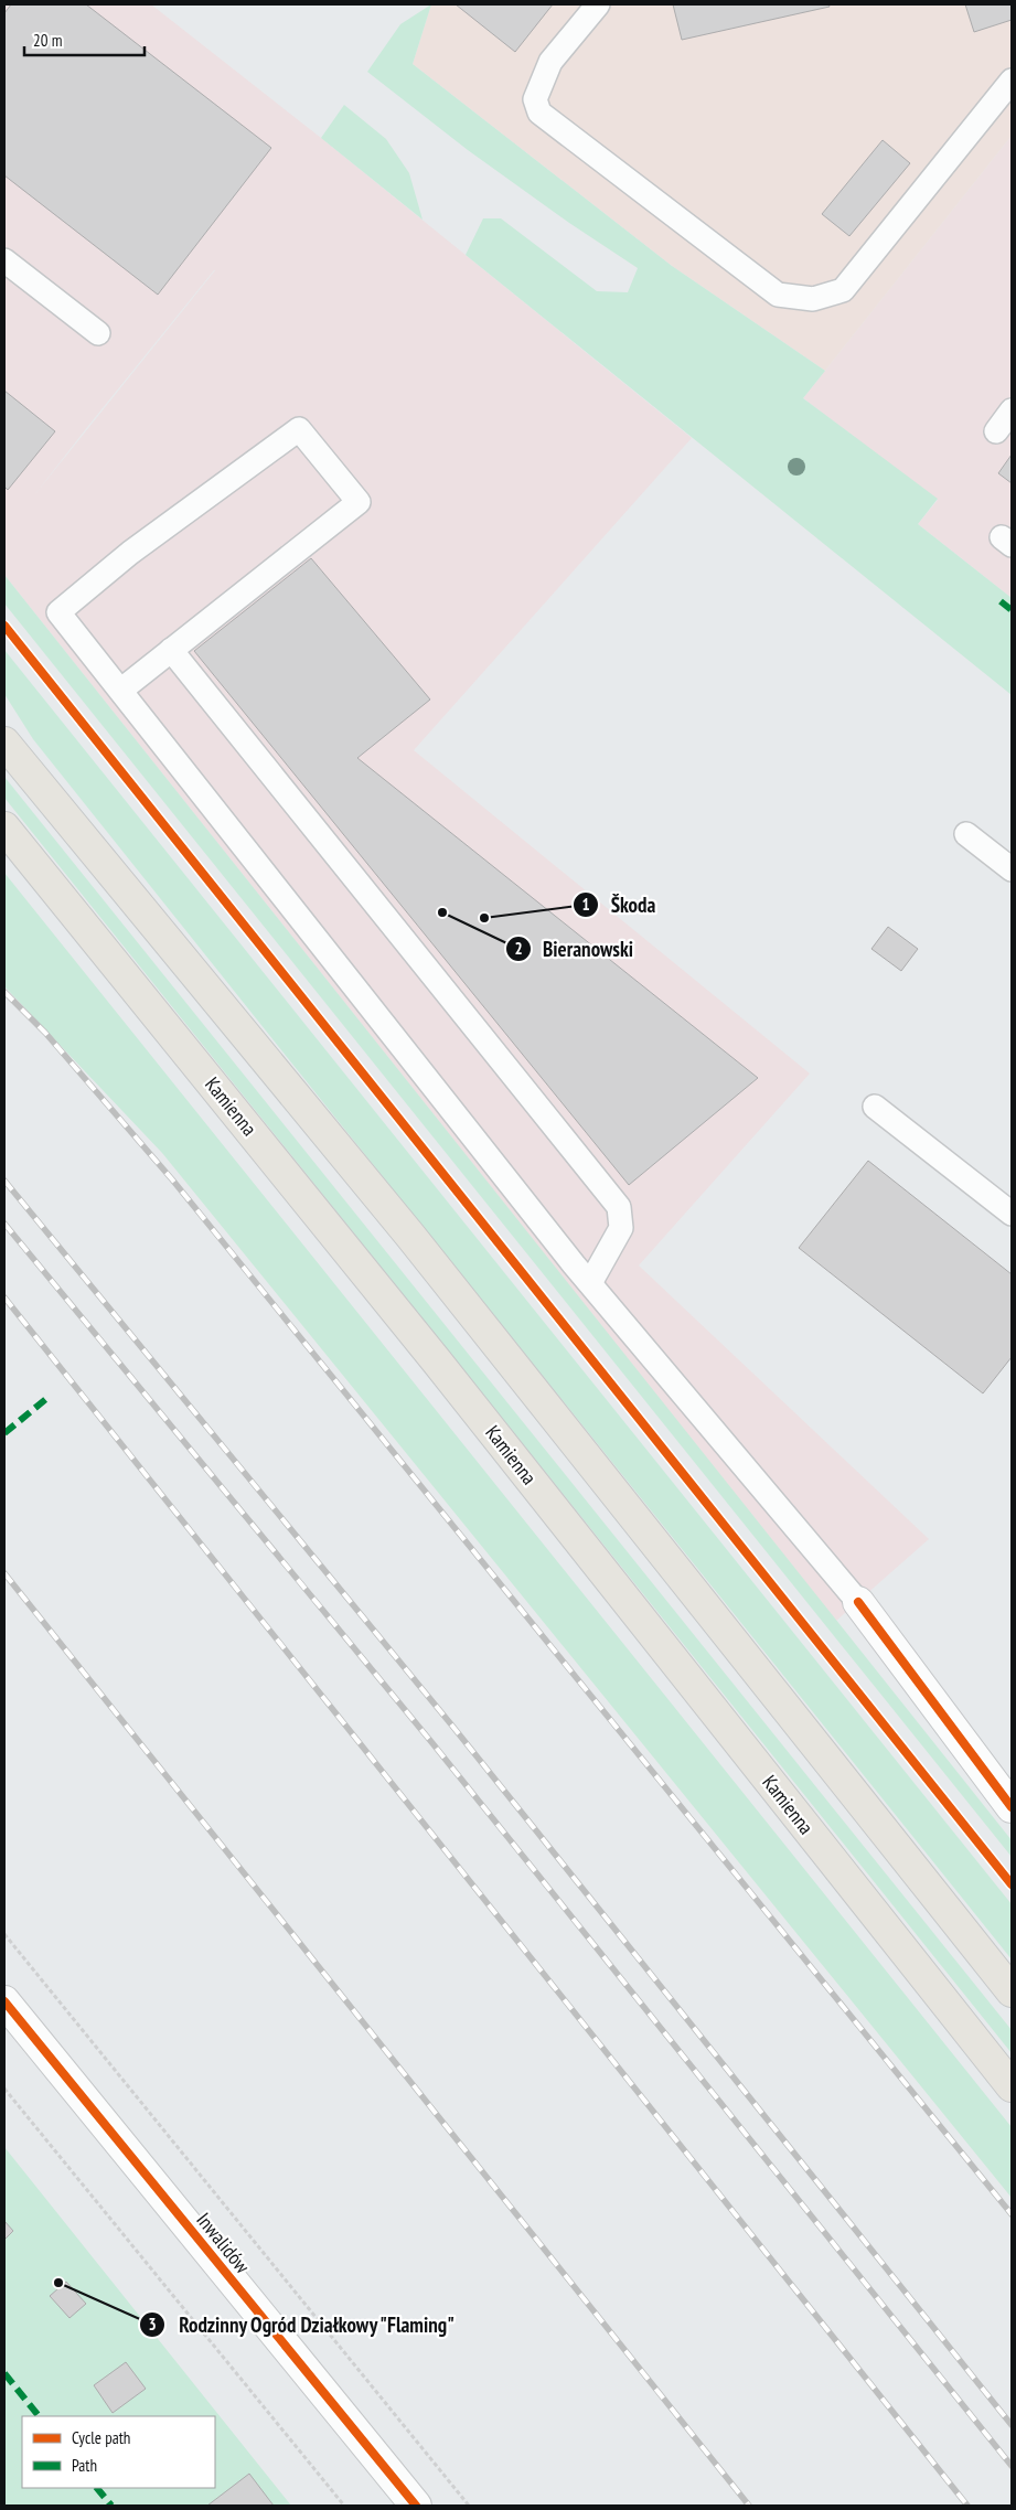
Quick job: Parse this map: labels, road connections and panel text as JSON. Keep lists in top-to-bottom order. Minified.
{"streets":{"main road":["Kamienna"],"street":["Inwalidów"]},"places":["Bieranowski","Škoda","Rodzinny Ogród Działkowy \"Flaming\""],"legend":["Cycle path","Path"],"scale_bar":"20 m"}
